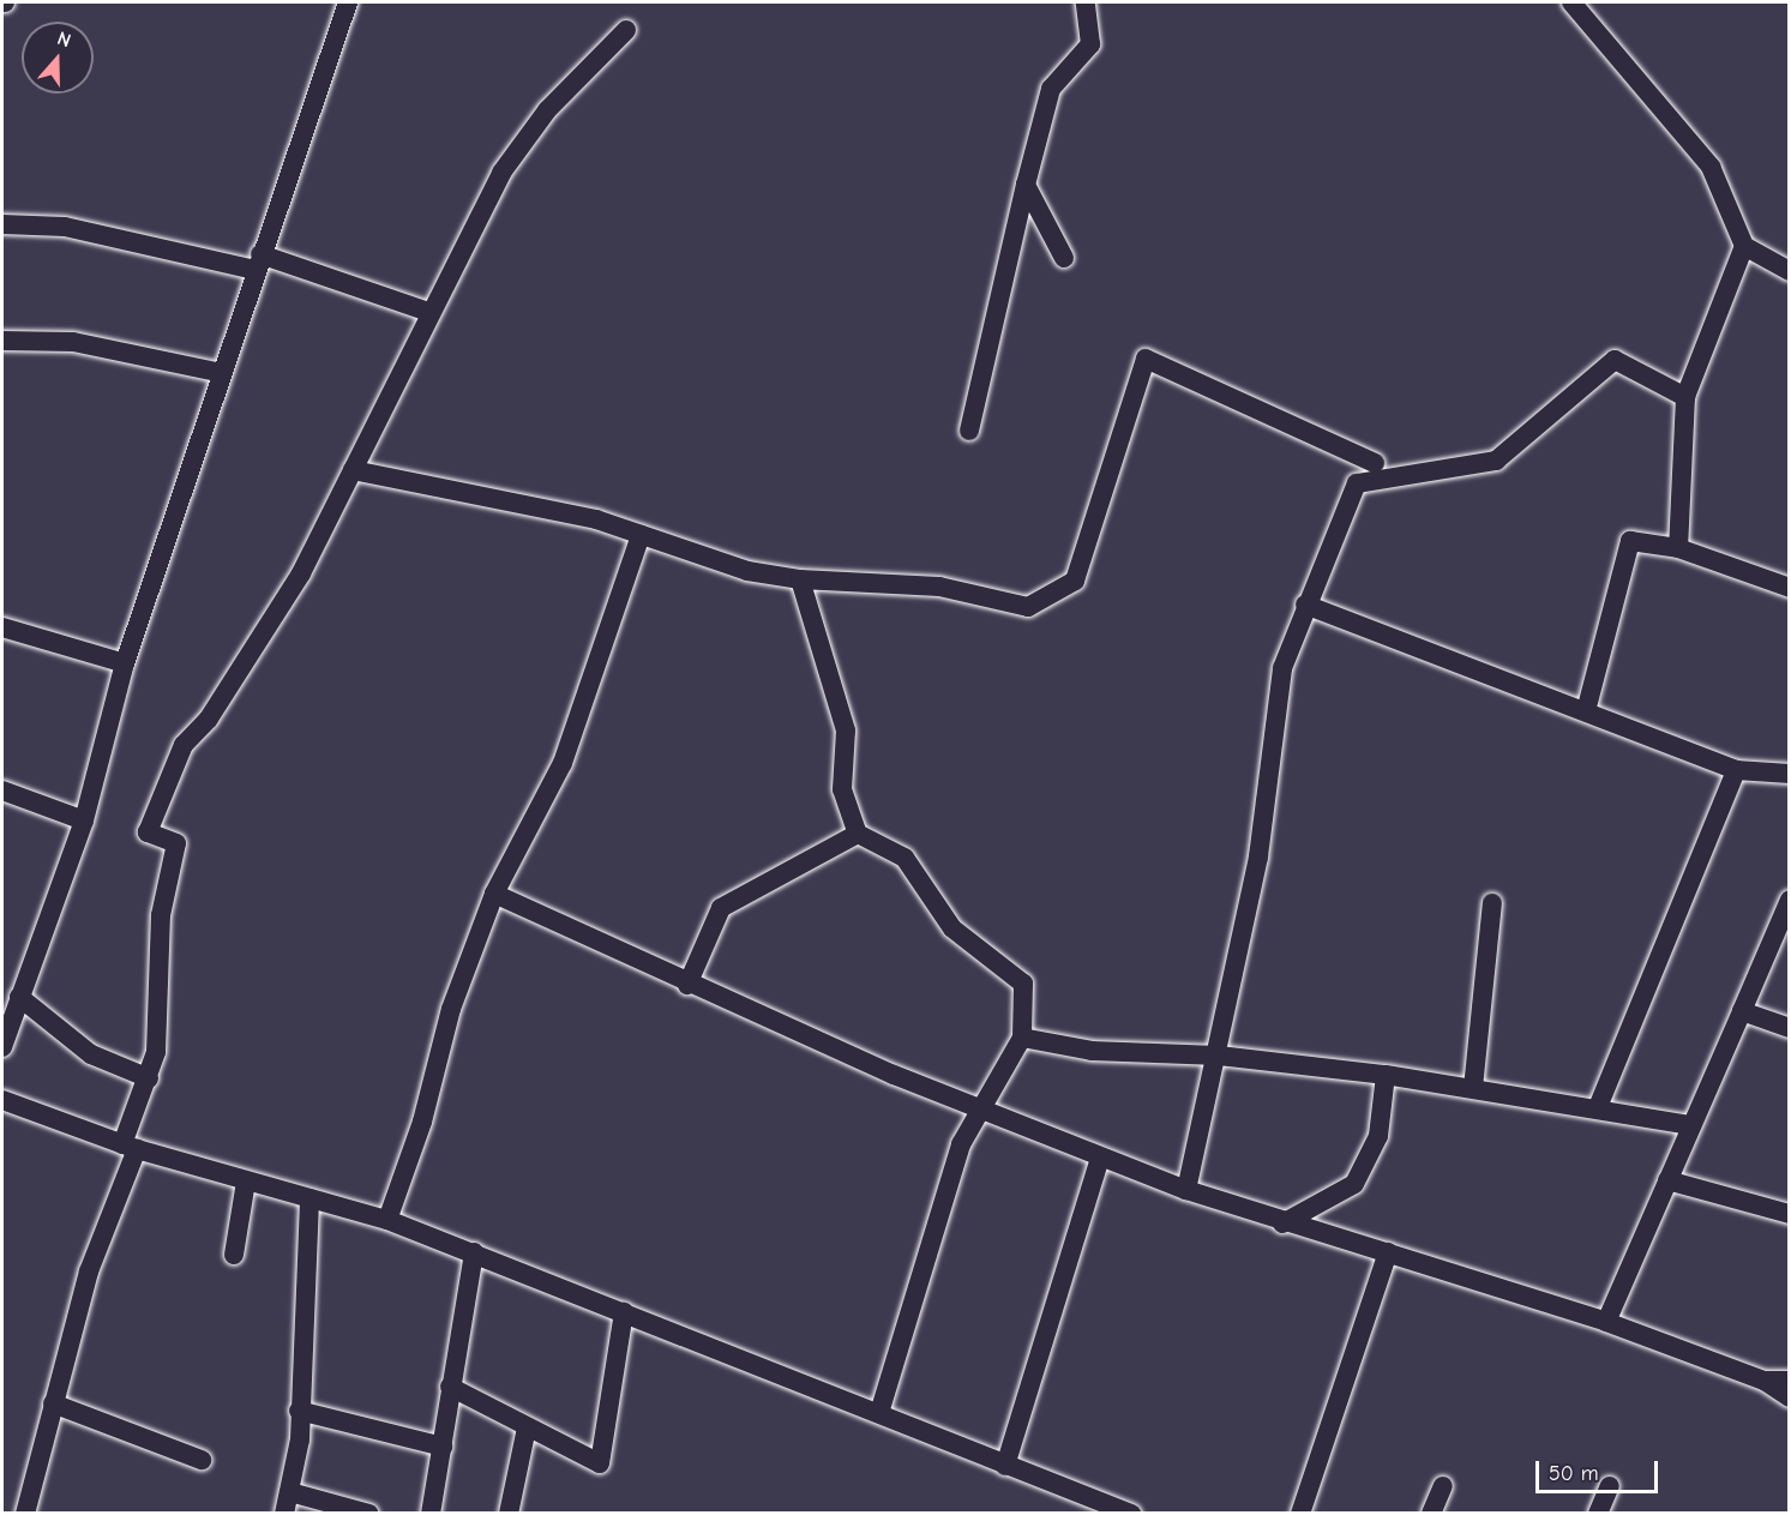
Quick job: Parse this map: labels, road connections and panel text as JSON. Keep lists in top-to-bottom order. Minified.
{"scale_bar":"50 m","north":"top"}
